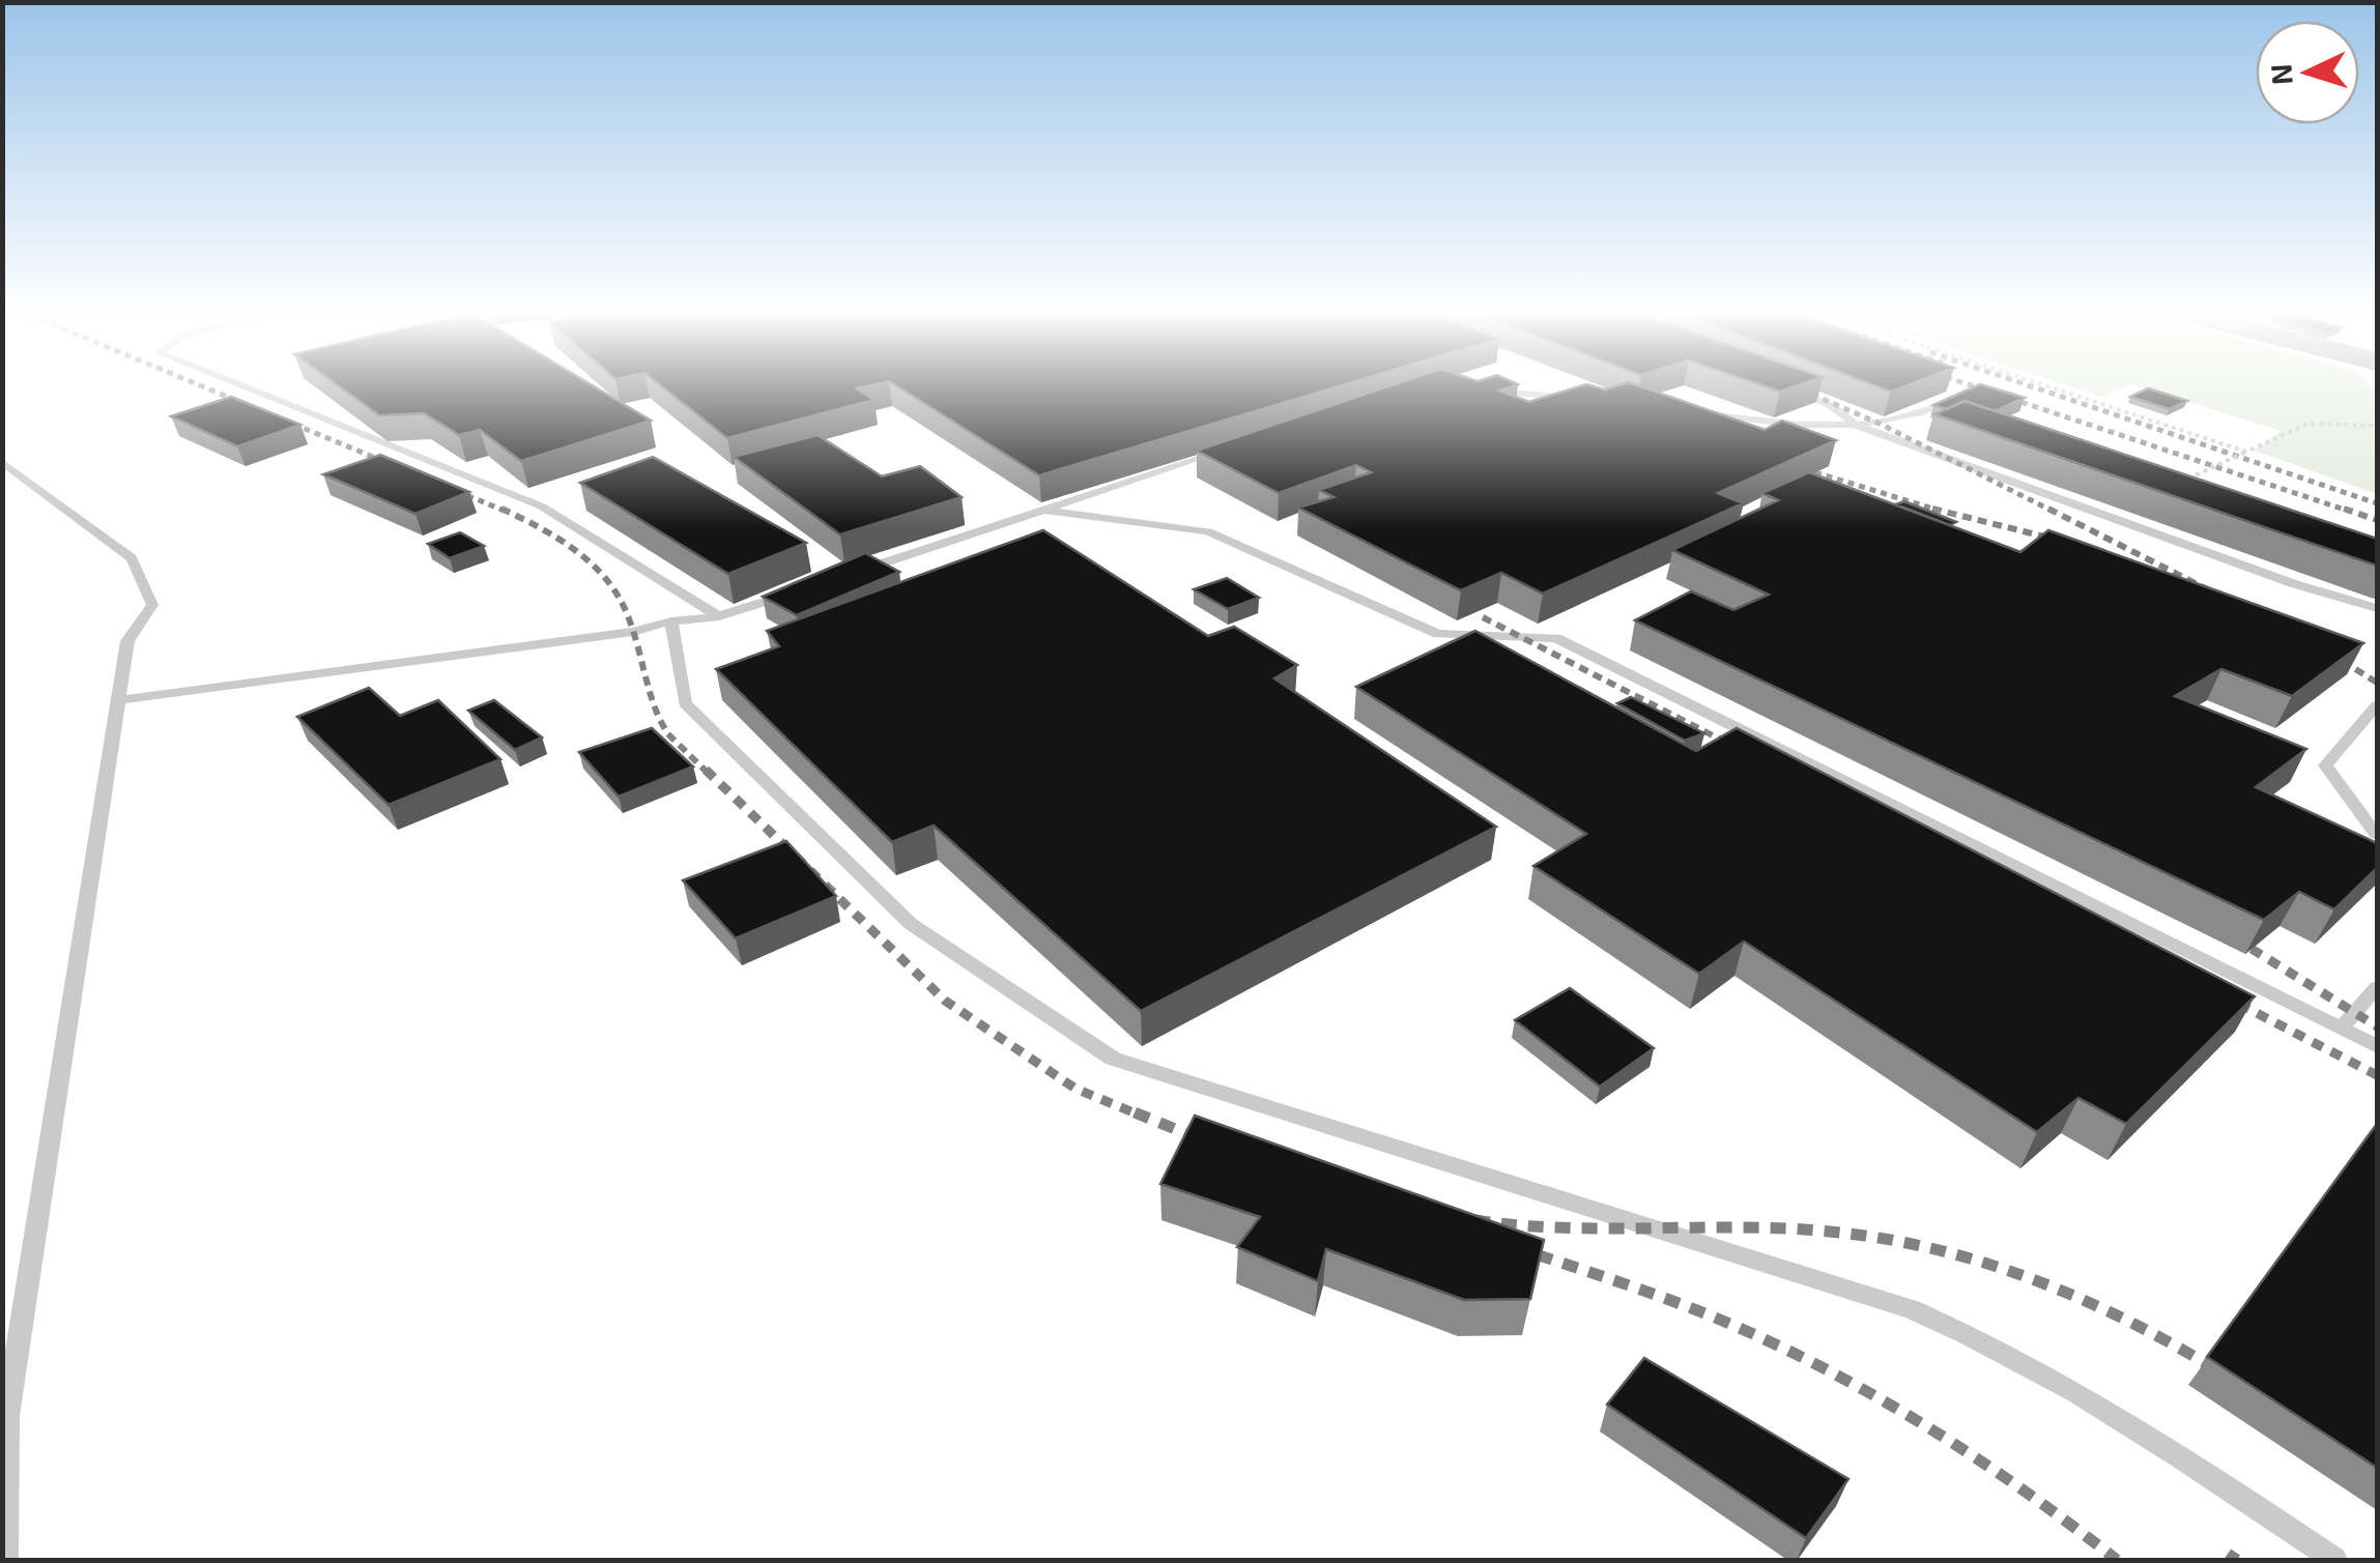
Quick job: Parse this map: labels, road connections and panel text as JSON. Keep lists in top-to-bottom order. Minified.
{"north":"left"}
